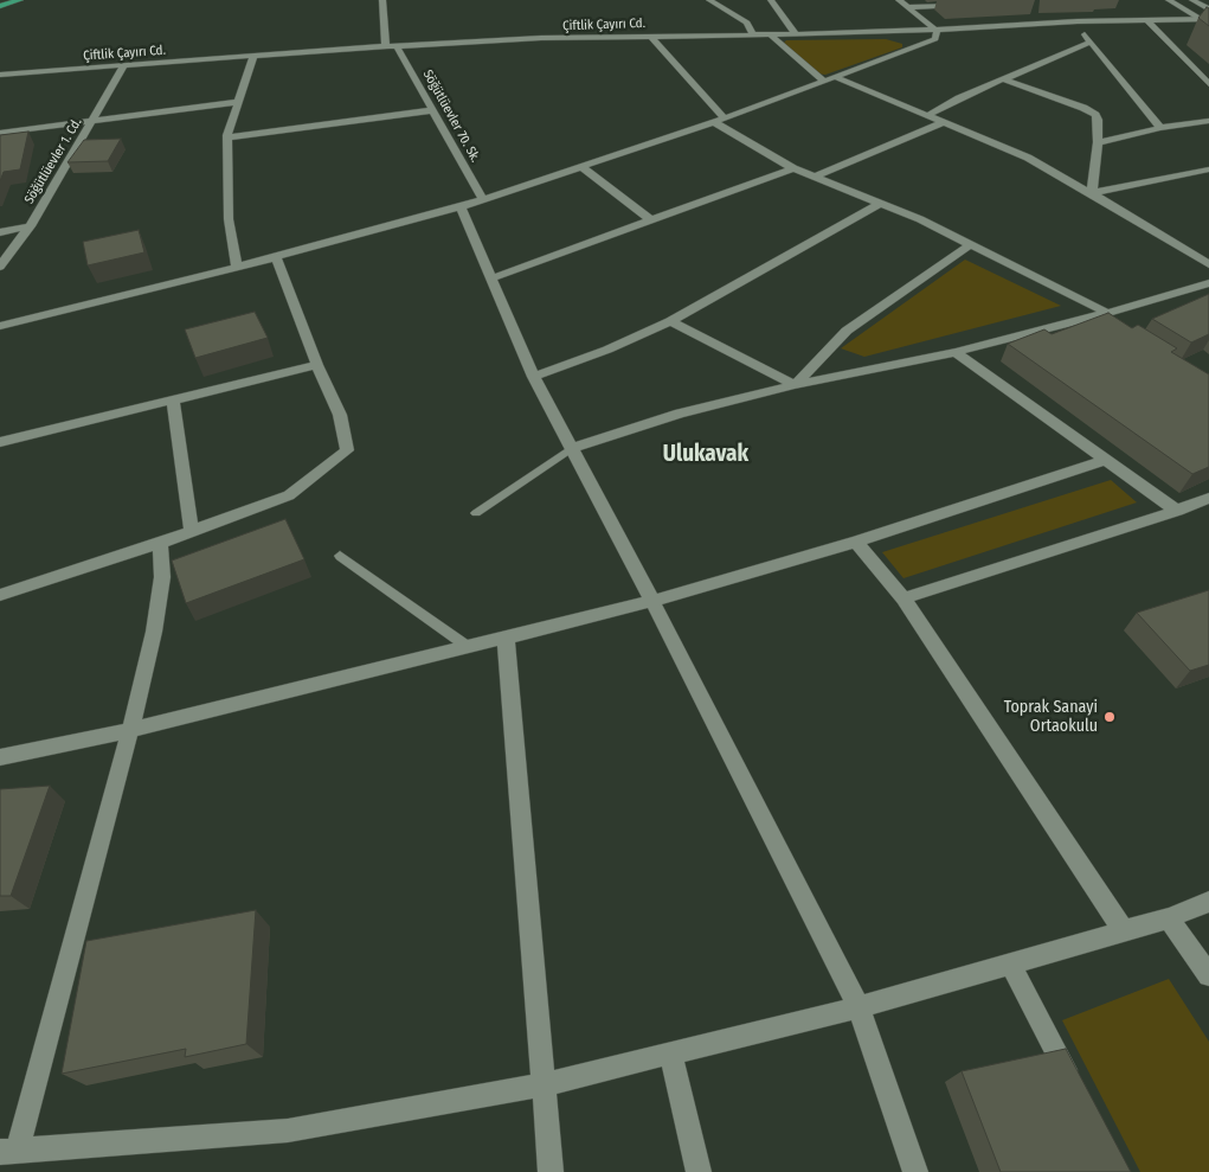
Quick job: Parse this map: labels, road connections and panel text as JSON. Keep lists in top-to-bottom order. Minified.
{"streets":{"street":["Çiftlik Çayırı Cd.","Söğütlüevler 70. Sk.","Söğütlüevler 1. Cd."]},"crossings":[["Çiftlik Çayırı Cd.","Söğütlüevler 70. Sk."],["Çiftlik Çayırı Cd.","Söğütlüevler 1. Cd."]],"districts":["Ulukavak"],"places":["Toprak Sanayi Ortaokulu"]}
